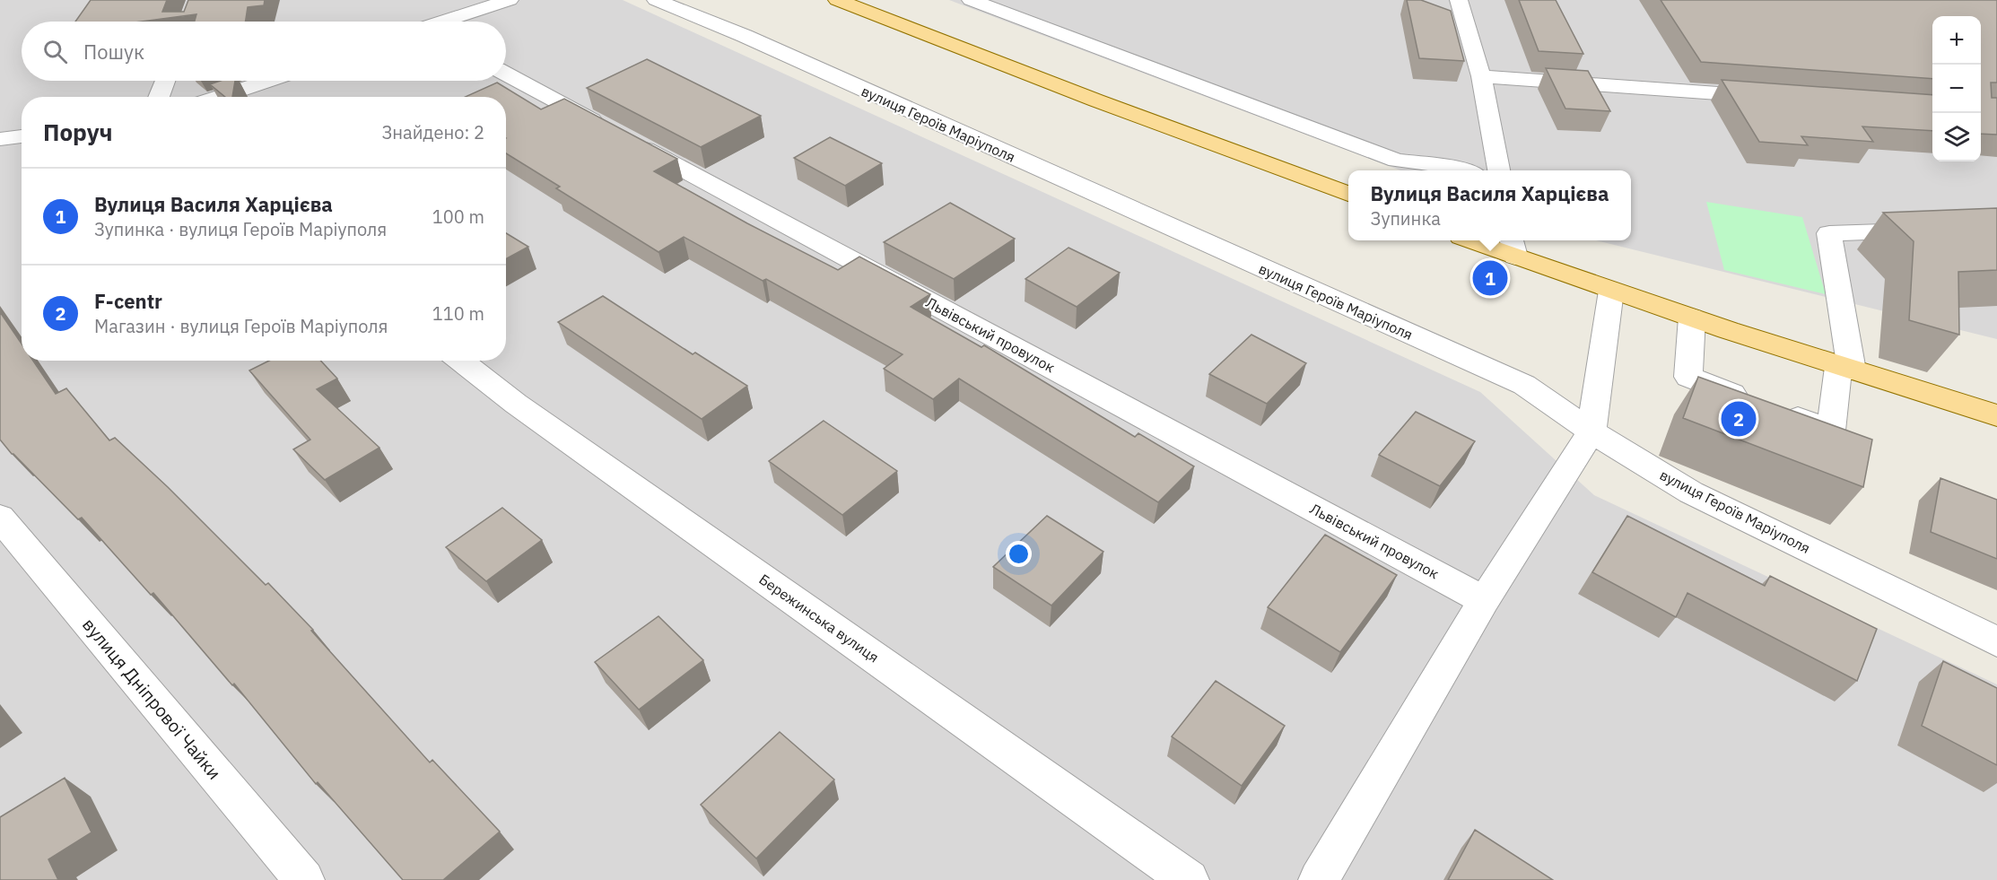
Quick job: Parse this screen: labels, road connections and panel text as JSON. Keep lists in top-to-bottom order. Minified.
{"streets":{"street":["вулиця Героїв Маріуполя","Львівський провулок","Бережинська вулиця","вулиця Дніпрової Чайки"]},"page":{"map_buttons":["+","−"],"search":"Пошук","heading":["Поруч","Знайдено: 2"],"list":[{"mark":"1","name":"Вулиця Василя Харцієва","note":"Зупинка · вулиця Героїв Маріуполя","value":"100 m"},{"mark":"2","name":"F-centr","note":"Магазин · вулиця Героїв Маріуполя","value":"110 m"}],"popup":["Вулиця Василя Харцієва","Зупинка"],"pins":["1","2"]}}
